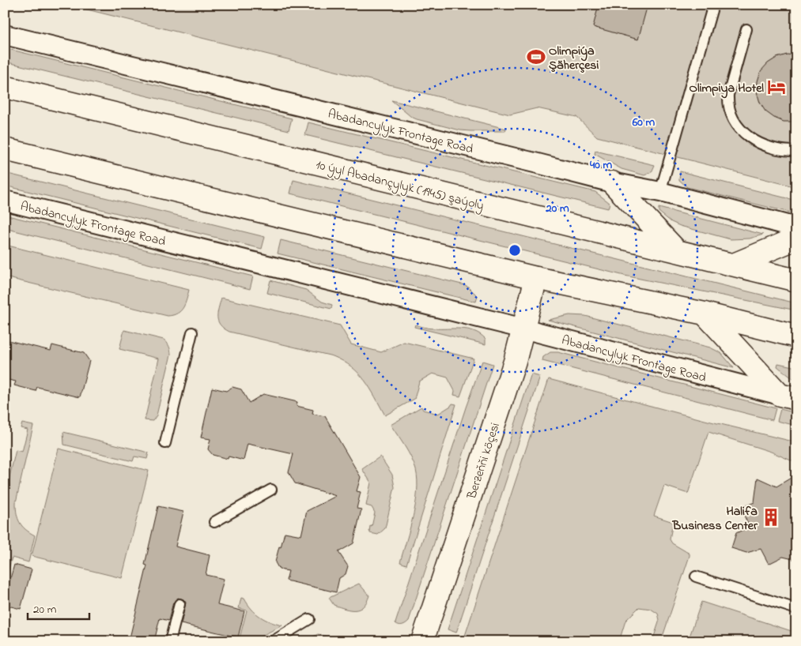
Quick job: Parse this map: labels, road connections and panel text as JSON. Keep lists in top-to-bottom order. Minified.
{"streets":{"main road":["10 ýyl Abadançylyk (1945) şaýoly","Berzeňňi köçesi"],"street":["Abadancylyk Frontage Road"]},"crossings":[["Abadancylyk Frontage Road","Berzeňňi köçesi"]],"places":{"sports":["Olimpiýa Şäherçesi"],"hotel":["Olimpiya Hotel"],"building":["Halifa Business Center"]},"scale_bar":"20 m","rings":["60 m","40 m","20 m"]}
